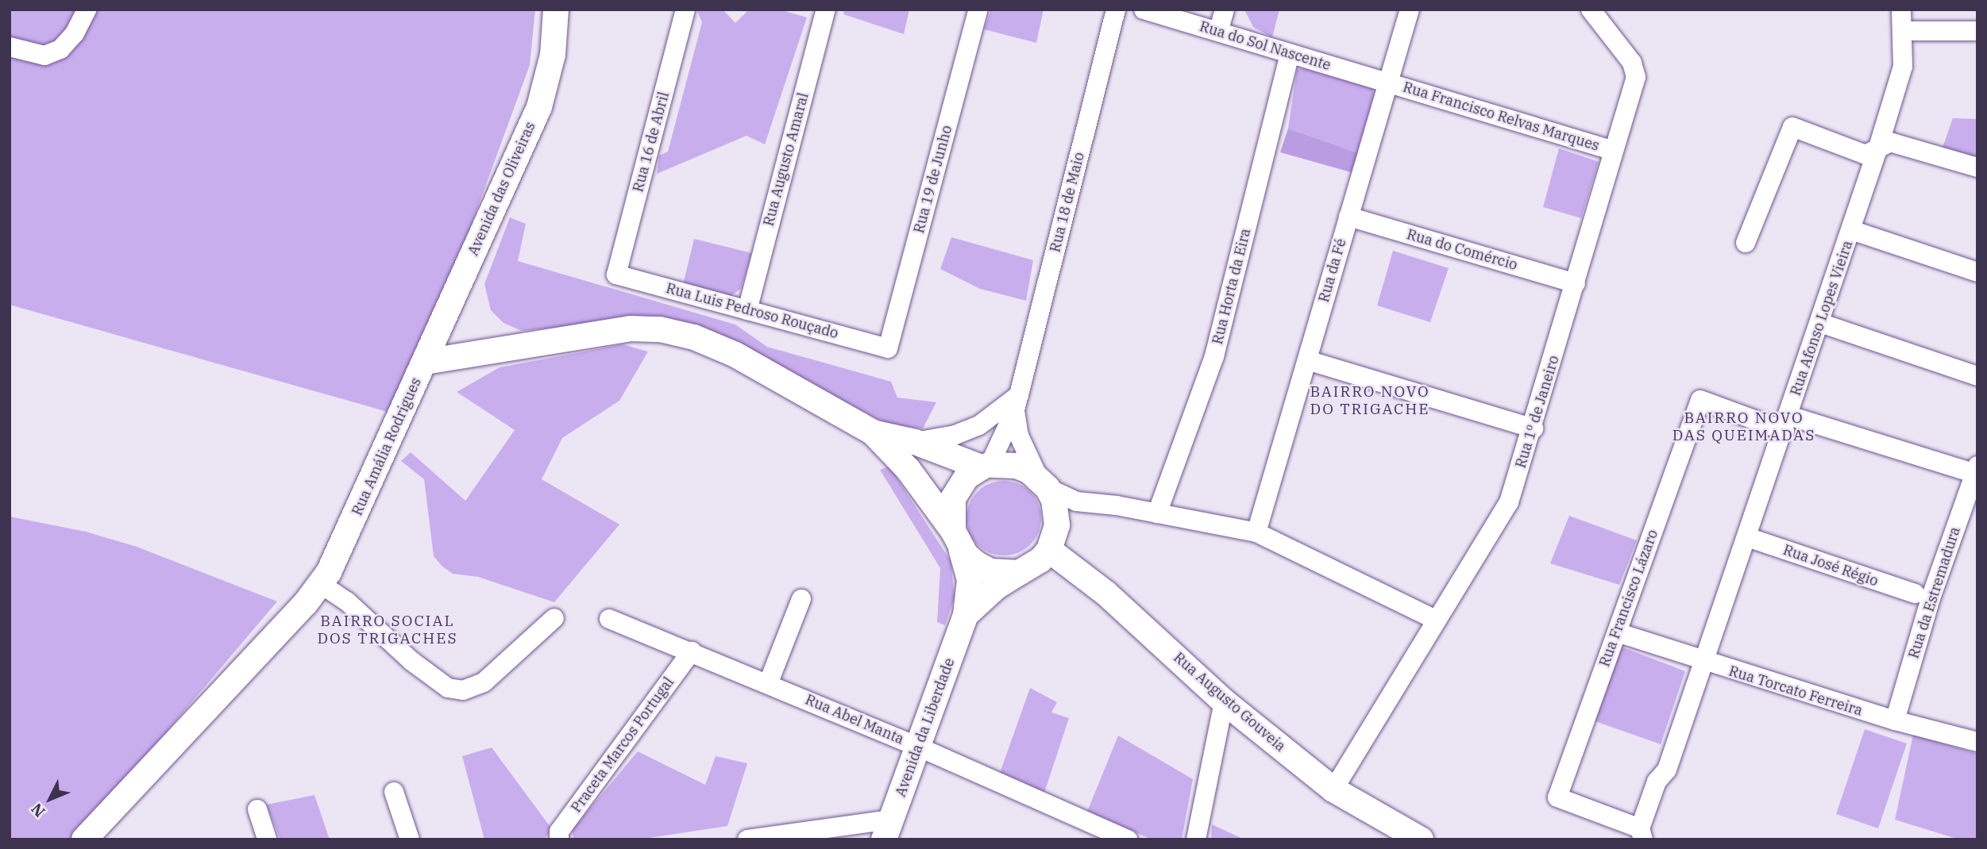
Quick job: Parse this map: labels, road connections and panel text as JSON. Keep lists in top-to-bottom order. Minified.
{"streets":{"street":["Rua do Sol Nascente","Rua Francisco Relvas Marques","Rua 16 de Abril","Rua Augusto Amaral","Rua 19 de Junho","Avenida das Oliveiras","Rua 18 de Maio","Rua do Comércio","Rua da Fé","Rua Horta da Eira","Rua Luis Pedroso Rouçado","Rua Afonso Lopes Vieira","Rua 1º de Janeiro","Rua Amália Rodrigues","Rua José Régio","Rua da Estremadura","Rua Francisco Lázaro","Rua Torcato Ferreira","Rua Augusto Gouveia","Rua Abel Manta","Avenida da Liberdade","Praceta Marcos Portugal"]},"crossings":[["Rua do Sol Nascente","Rua Francisco Relvas Marques"],["Rua do Sol Nascente","Rua da Fé"],["Rua do Sol Nascente","Rua Horta da Eira"],["Rua Francisco Relvas Marques","Rua da Fé"],["Rua Francisco Relvas Marques","Rua 1º de Janeiro"],["Rua 16 de Abril","Rua Luis Pedroso Rouçado"],["Rua Augusto Amaral","Rua Luis Pedroso Rouçado"],["Rua 19 de Junho","Rua Luis Pedroso Rouçado"],["Avenida das Oliveiras","Rua Amália Rodrigues"],["Rua 18 de Maio","Rua Amália Rodrigues"],["Rua 18 de Maio","Rua Augusto Gouveia"],["Rua 18 de Maio","Avenida da Liberdade"],["Rua do Comércio","Rua da Fé"],["Rua do Comércio","Rua 1º de Janeiro"],["Rua Afonso Lopes Vieira","Rua José Régio"],["Rua Afonso Lopes Vieira","Rua Francisco Lázaro"],["Rua Afonso Lopes Vieira","Rua Torcato Ferreira"],["Rua 1º de Janeiro","Rua Augusto Gouveia"],["Rua Amália Rodrigues","Rua Augusto Gouveia"],["Rua Amália Rodrigues","Avenida da Liberdade"],["Rua da Estremadura","Rua Francisco Lázaro"],["Rua da Estremadura","Rua Torcato Ferreira"],["Rua Francisco Lázaro","Rua Torcato Ferreira"],["Rua Augusto Gouveia","Avenida da Liberdade"],["Rua Abel Manta","Avenida da Liberdade"],["Rua Abel Manta","Praceta Marcos Portugal"]],"districts":["BAIRRO NOVO DO TRIGACHE","BAIRRO NOVO DAS QUEIMADAS","BAIRRO SOCIAL DOS TRIGACHES"],"north":"bottom left"}
